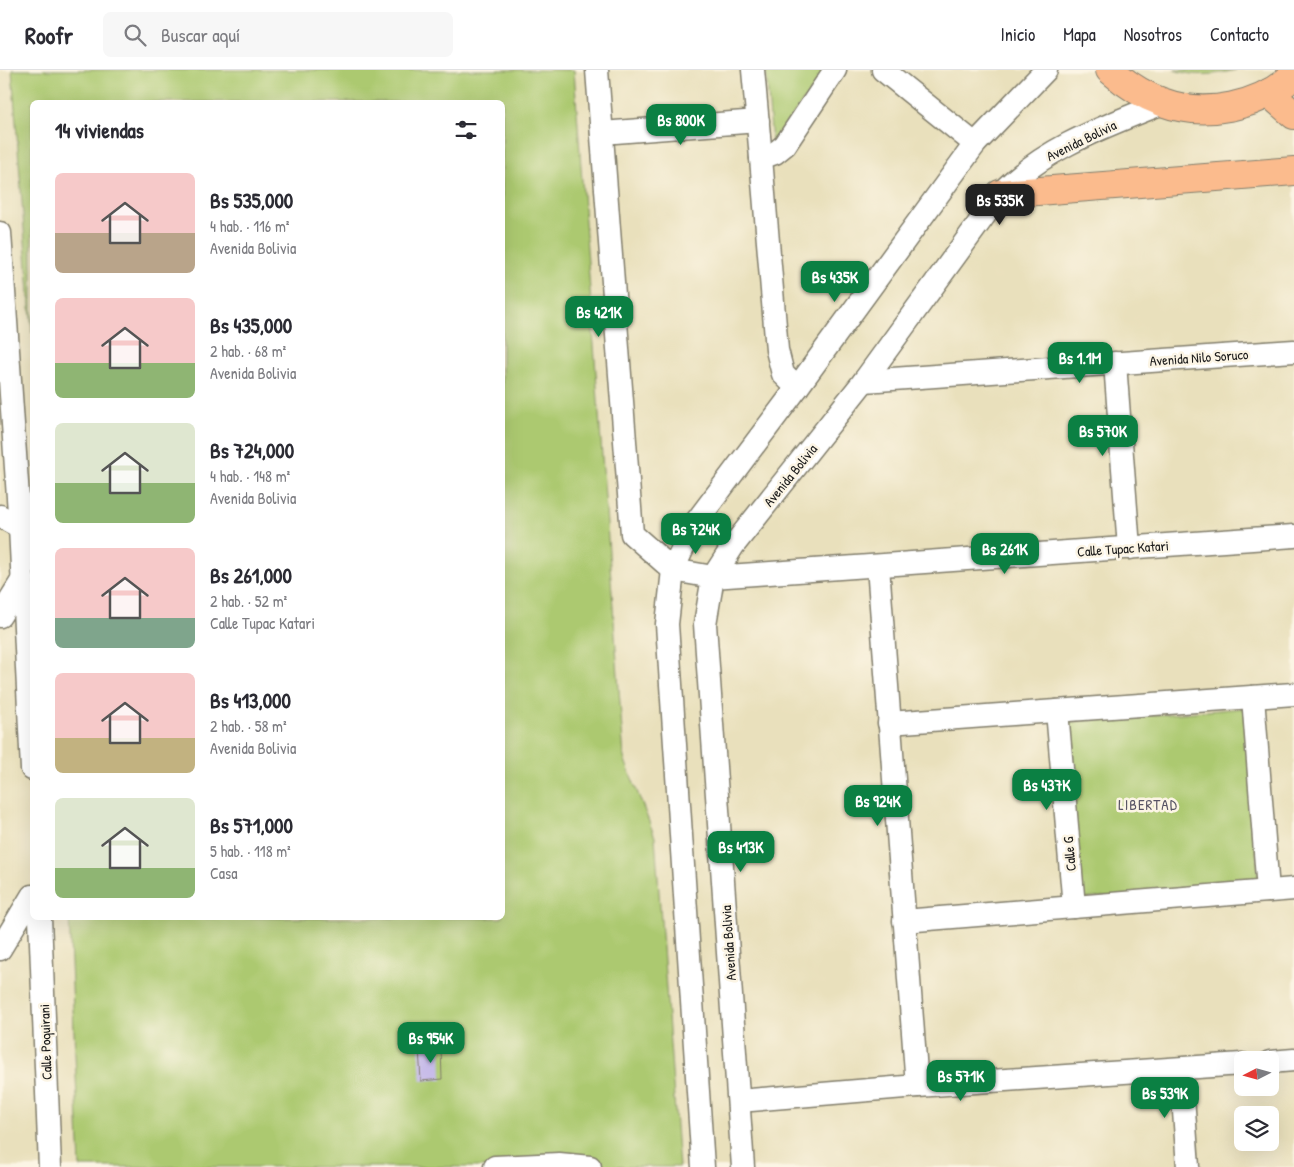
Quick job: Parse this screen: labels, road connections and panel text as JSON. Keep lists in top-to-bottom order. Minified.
{"streets":{"street":["Avenida Bolivia","Avenida Nilo Soruco","Calle Tupac Katari","Calle G","Calle Poquirani"]},"crossings":[["Avenida Bolivia","Avenida Nilo Soruco"],["Avenida Bolivia","Calle Tupac Katari"]],"districts":["LIBERTAD"],"north":"left","page":{"header":"Roofr","search":"Buscar aquí","nav":["Inicio","Mapa","Nosotros","Contacto"],"heading":"14 viviendas","price":["Bs 800K","Bs 535K","Bs 435K","Bs 421K","Bs 1.1M","Bs 570K","Bs 724K","Bs 261K","Bs 437K","Bs 924K","Bs 413K","Bs 954K","Bs 571K","Bs 539K"],"list":[{"name":"Bs 535,000","note":"4 hab. · 116 m² · Avenida Bolivia"},{"name":"Bs 435,000","note":"2 hab. · 68 m² · Avenida Bolivia"},{"name":"Bs 724,000","note":"4 hab. · 148 m² · Avenida Bolivia"},{"name":"Bs 261,000","note":"2 hab. · 52 m² · Calle Tupac Katari"},{"name":"Bs 413,000","note":"2 hab. · 58 m² · Avenida Bolivia"},{"name":"Bs 571,000","note":"5 hab. · 118 m² · Casa"}]}}
